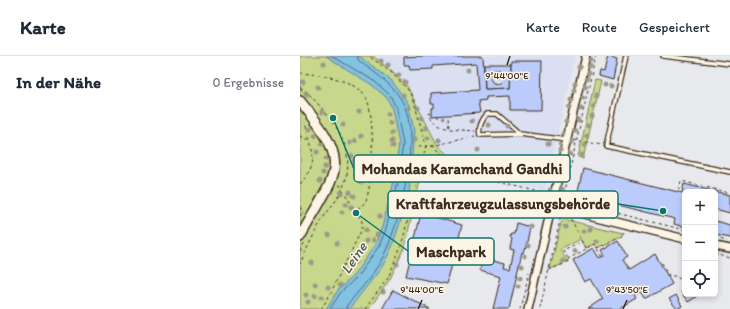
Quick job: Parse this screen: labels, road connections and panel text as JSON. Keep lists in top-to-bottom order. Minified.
{"water":["Leine"],"places":["Mohandas Karamchand Gandhi","Kraftfahrzeugzulassungsbehörde","Maschpark"],"page":{"header":"Karte","nav":["Karte","Route","Gespeichert"],"heading":["In der Nähe","0 Ergebnisse"],"map_buttons":["+","−"]},"coordinates":["9°44'00\"E","9°43'50\"E"]}
